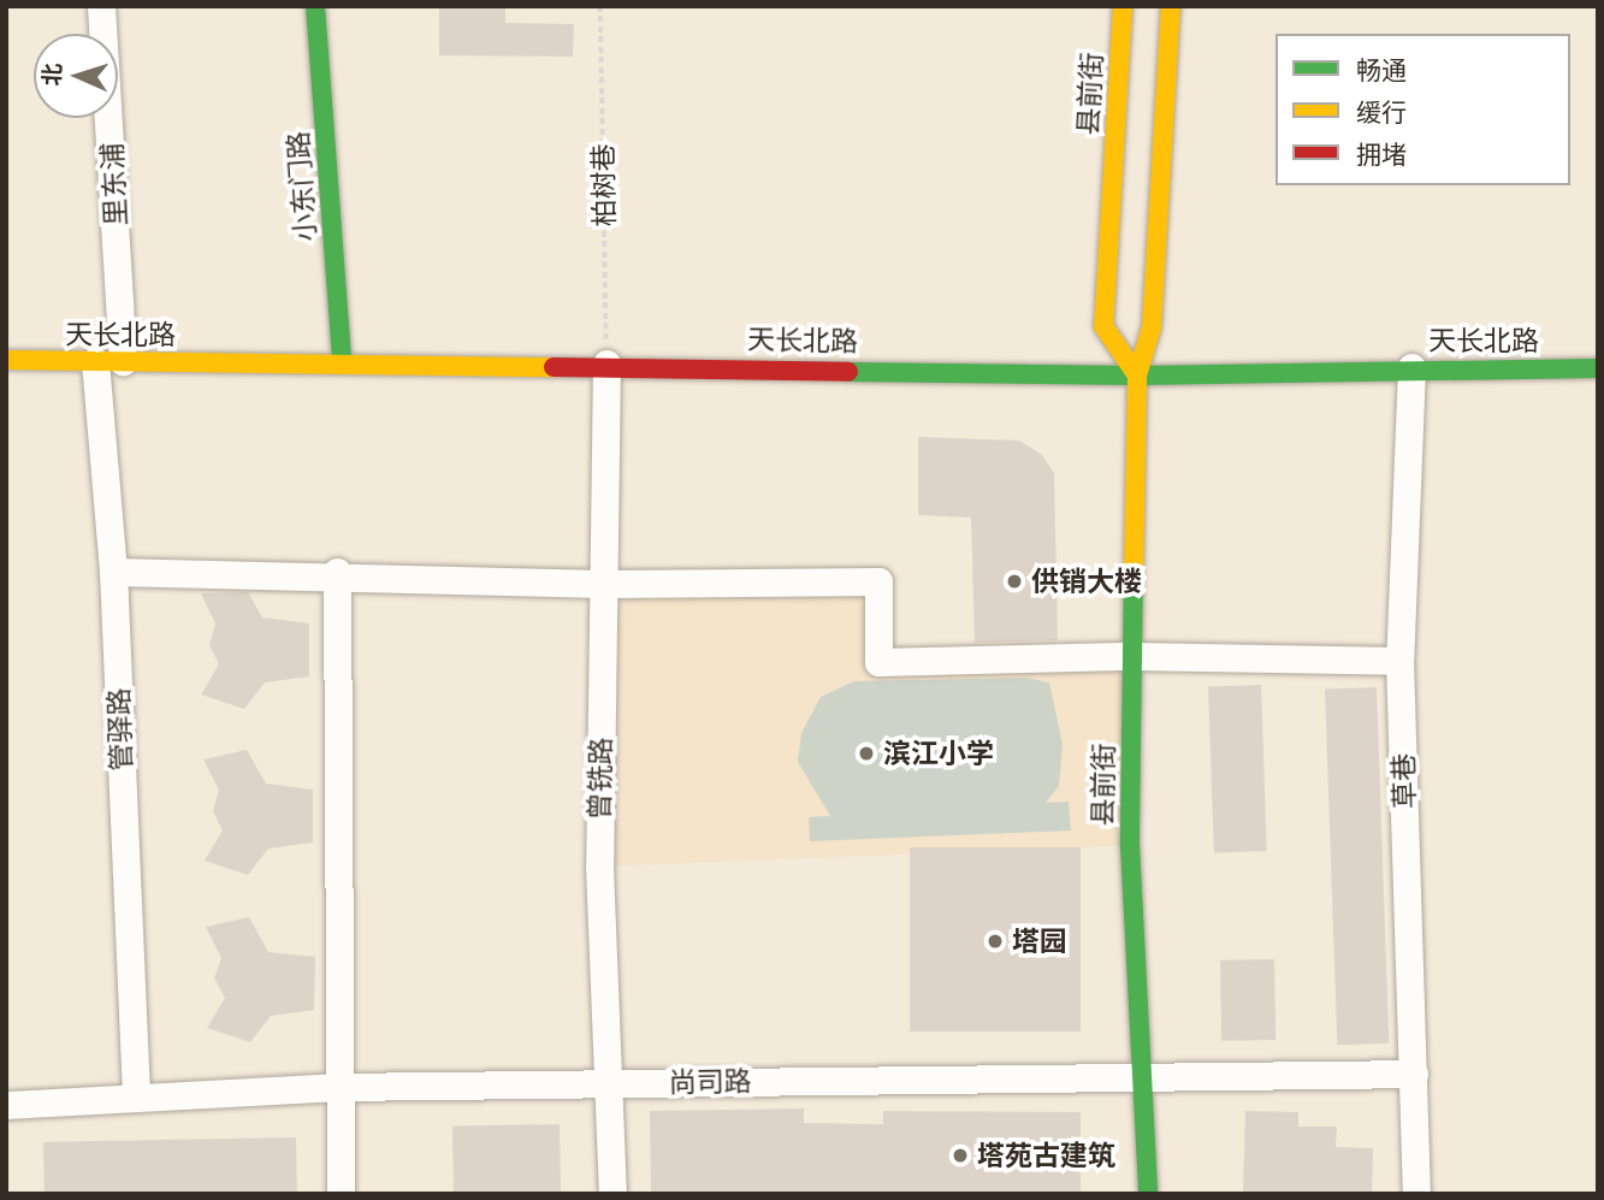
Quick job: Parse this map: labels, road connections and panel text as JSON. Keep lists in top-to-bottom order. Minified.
{"streets":{"street":["县前街","里东浦","小东门路","天长北路","管驿路","曾铣路","草巷","尚司路"],"path":["柏树巷"]},"crossings":[["县前街","天长北路"],["县前街","尚司路"],["里东浦","天长北路"],["柏树巷","天长北路"],["柏树巷","曾铣路"],["小东门路","天长北路"],["天长北路","管驿路"],["天长北路","曾铣路"],["天长北路","草巷"],["管驿路","尚司路"],["曾铣路","尚司路"],["草巷","尚司路"]],"places":["供销大楼","滨江小学","塔园","塔苑古建筑"],"legend":["畅通","缓行","拥堵"],"north":"left"}
